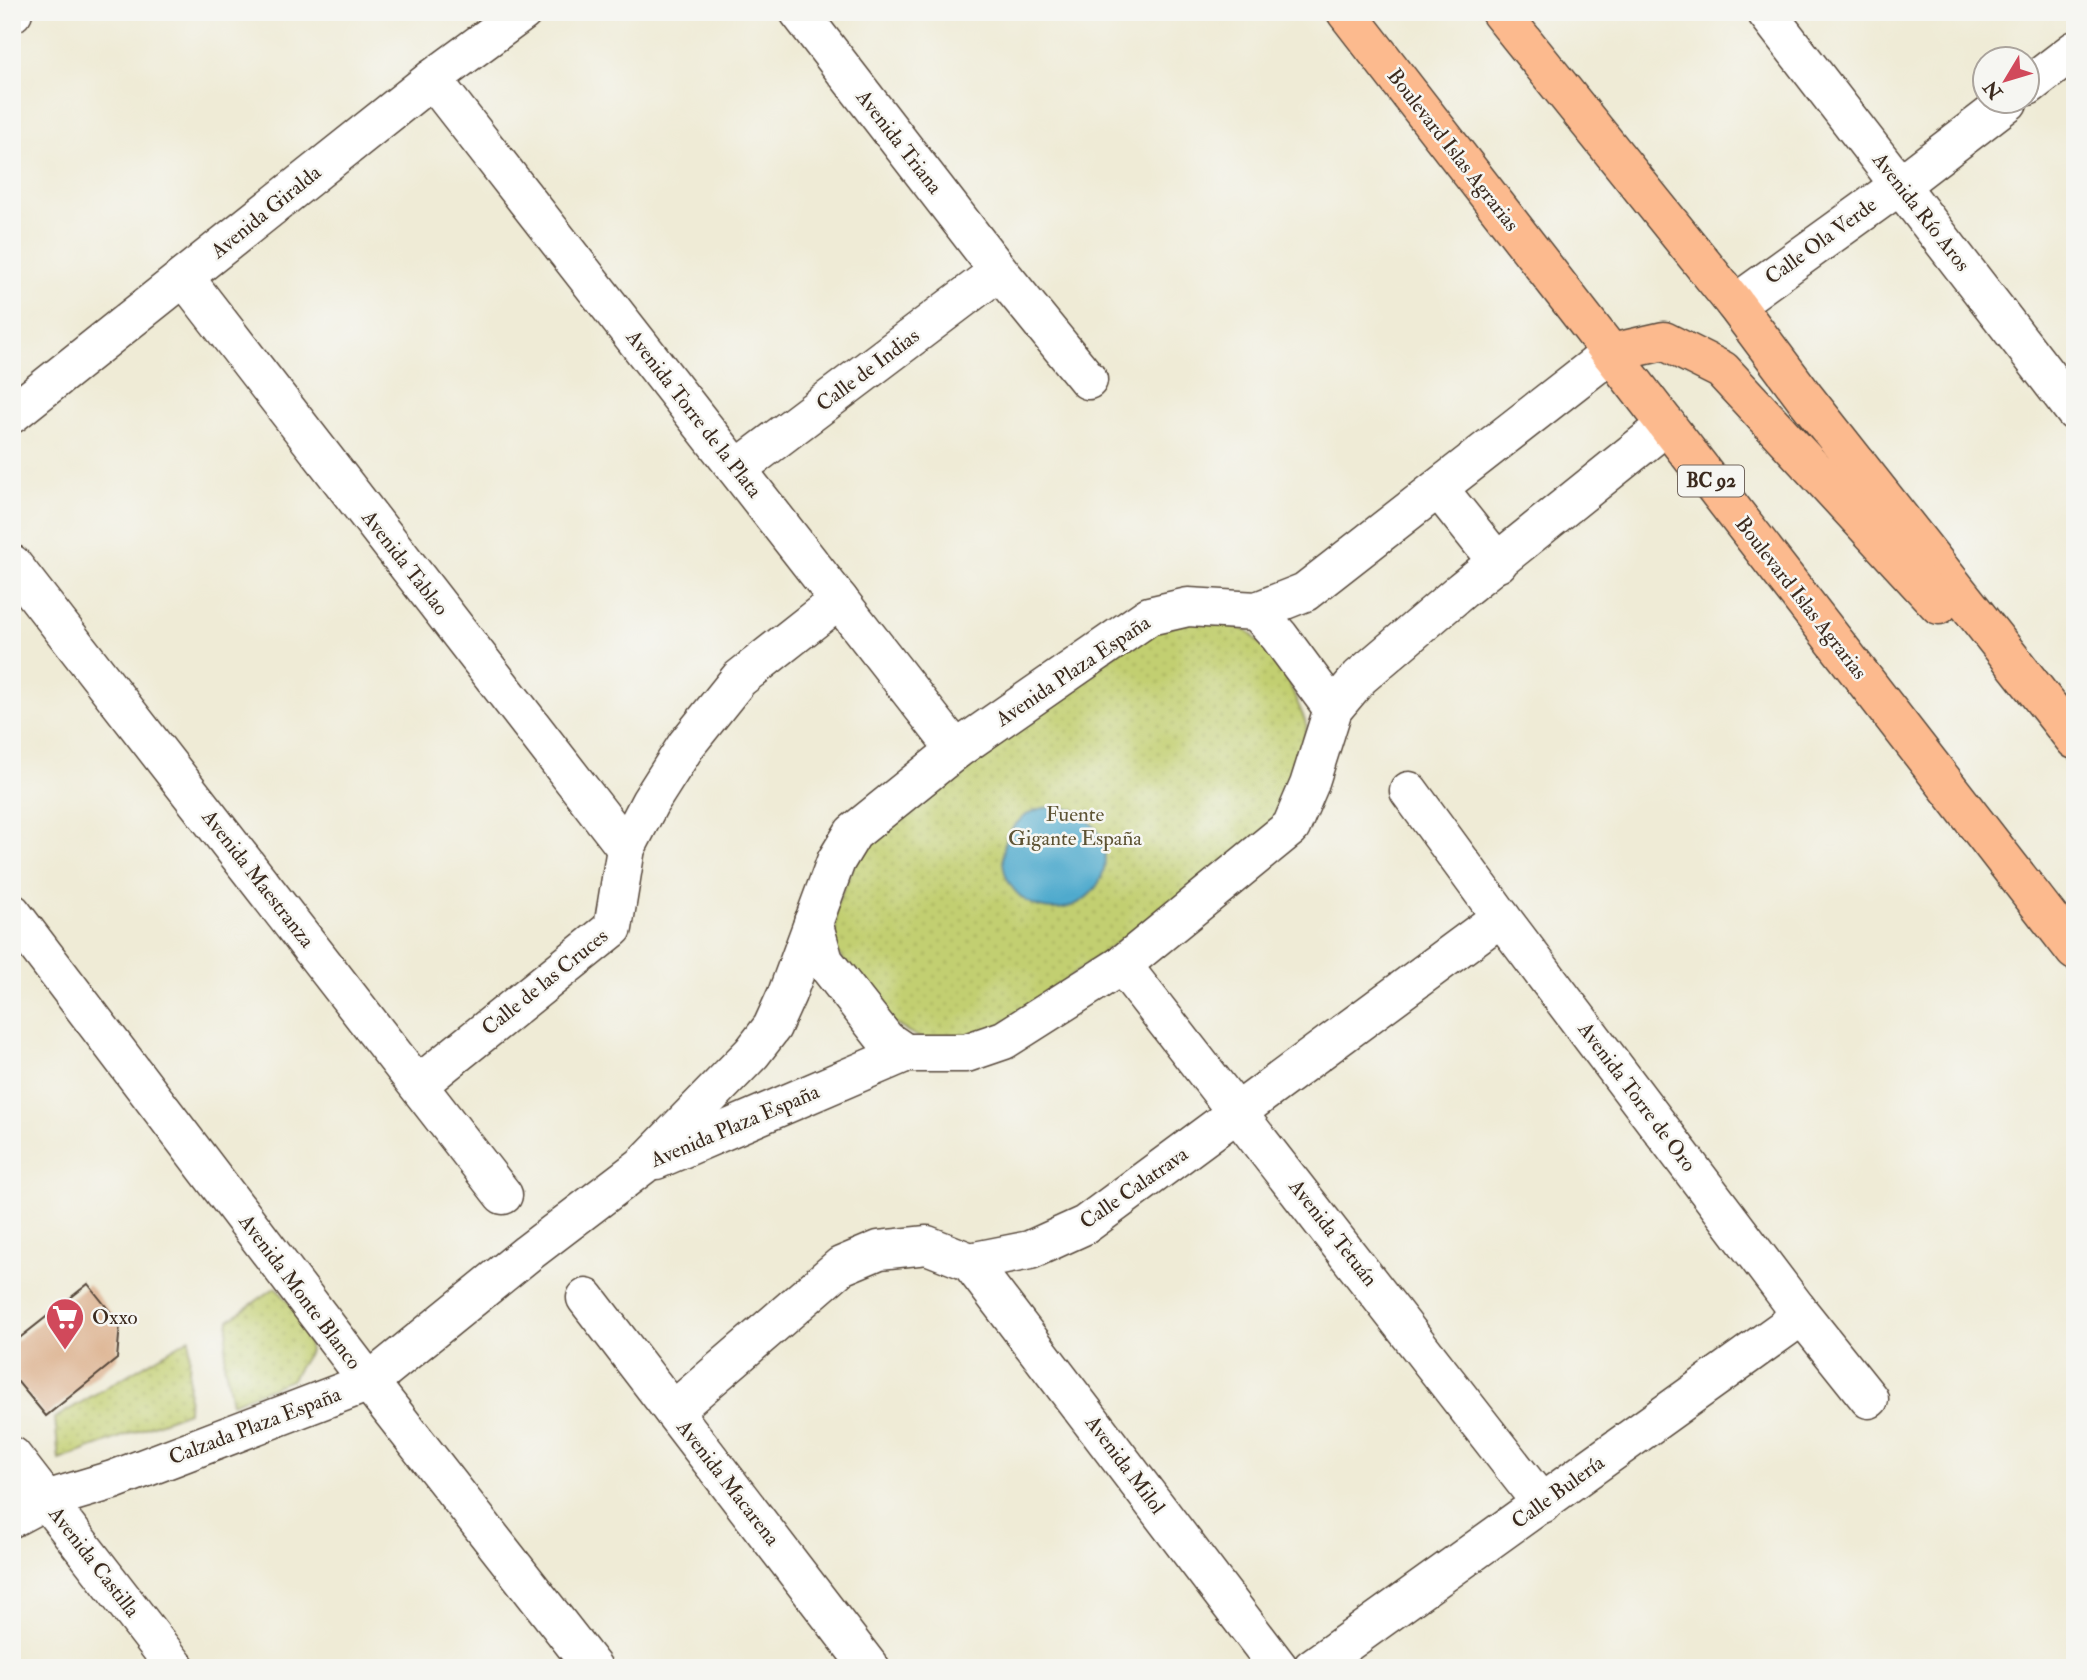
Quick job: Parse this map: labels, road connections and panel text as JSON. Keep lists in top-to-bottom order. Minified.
{"streets":{"main road":["Boulevard Islas Agrarias","BC 92"],"street":["Avenida Triana","Avenida Giralda","Avenida Río Aros","Calle Ola Verde","Calle de Indias","Avenida Torre de la Plata","Avenida Tablao","Avenida Plaza España","Avenida Maestranza","Calle de las Cruces","Avenida Torre de Oro","Calle Calatrava","Avenida Tetuán","Avenida Monte Blanco","Calzada Plaza España","Avenida Milol","Avenida Macarena","Calle Bulería","Avenida Castilla"]},"crossings":[["Avenida Triana","Calle de Indias"],["Boulevard Islas Agrarias","Avenida Plaza España"],["Avenida Giralda","Avenida Torre de la Plata"],["Avenida Giralda","Avenida Tablao"],["Avenida Río Aros","Calle Ola Verde"],["Calle de Indias","Avenida Torre de la Plata"],["Avenida Torre de la Plata","Avenida Plaza España"],["Avenida Torre de la Plata","Calle de las Cruces"],["Avenida Tablao","Calle de las Cruces"],["Avenida Plaza España","Avenida Tetuán"],["Avenida Plaza España","Calzada Plaza España"],["Avenida Maestranza","Calle de las Cruces"],["Avenida Torre de Oro","Calle Calatrava"],["Avenida Torre de Oro","Calle Bulería"],["Calle Calatrava","Avenida Tetuán"],["Calle Calatrava","Avenida Milol"],["Avenida Tetuán","Calle Bulería"],["Avenida Monte Blanco","Calzada Plaza España"],["Calzada Plaza España","Avenida Castilla"]],"parks":["Fuente Gigante España"],"places":{"supermarket":["Oxxo"]},"north":"bottom left"}
